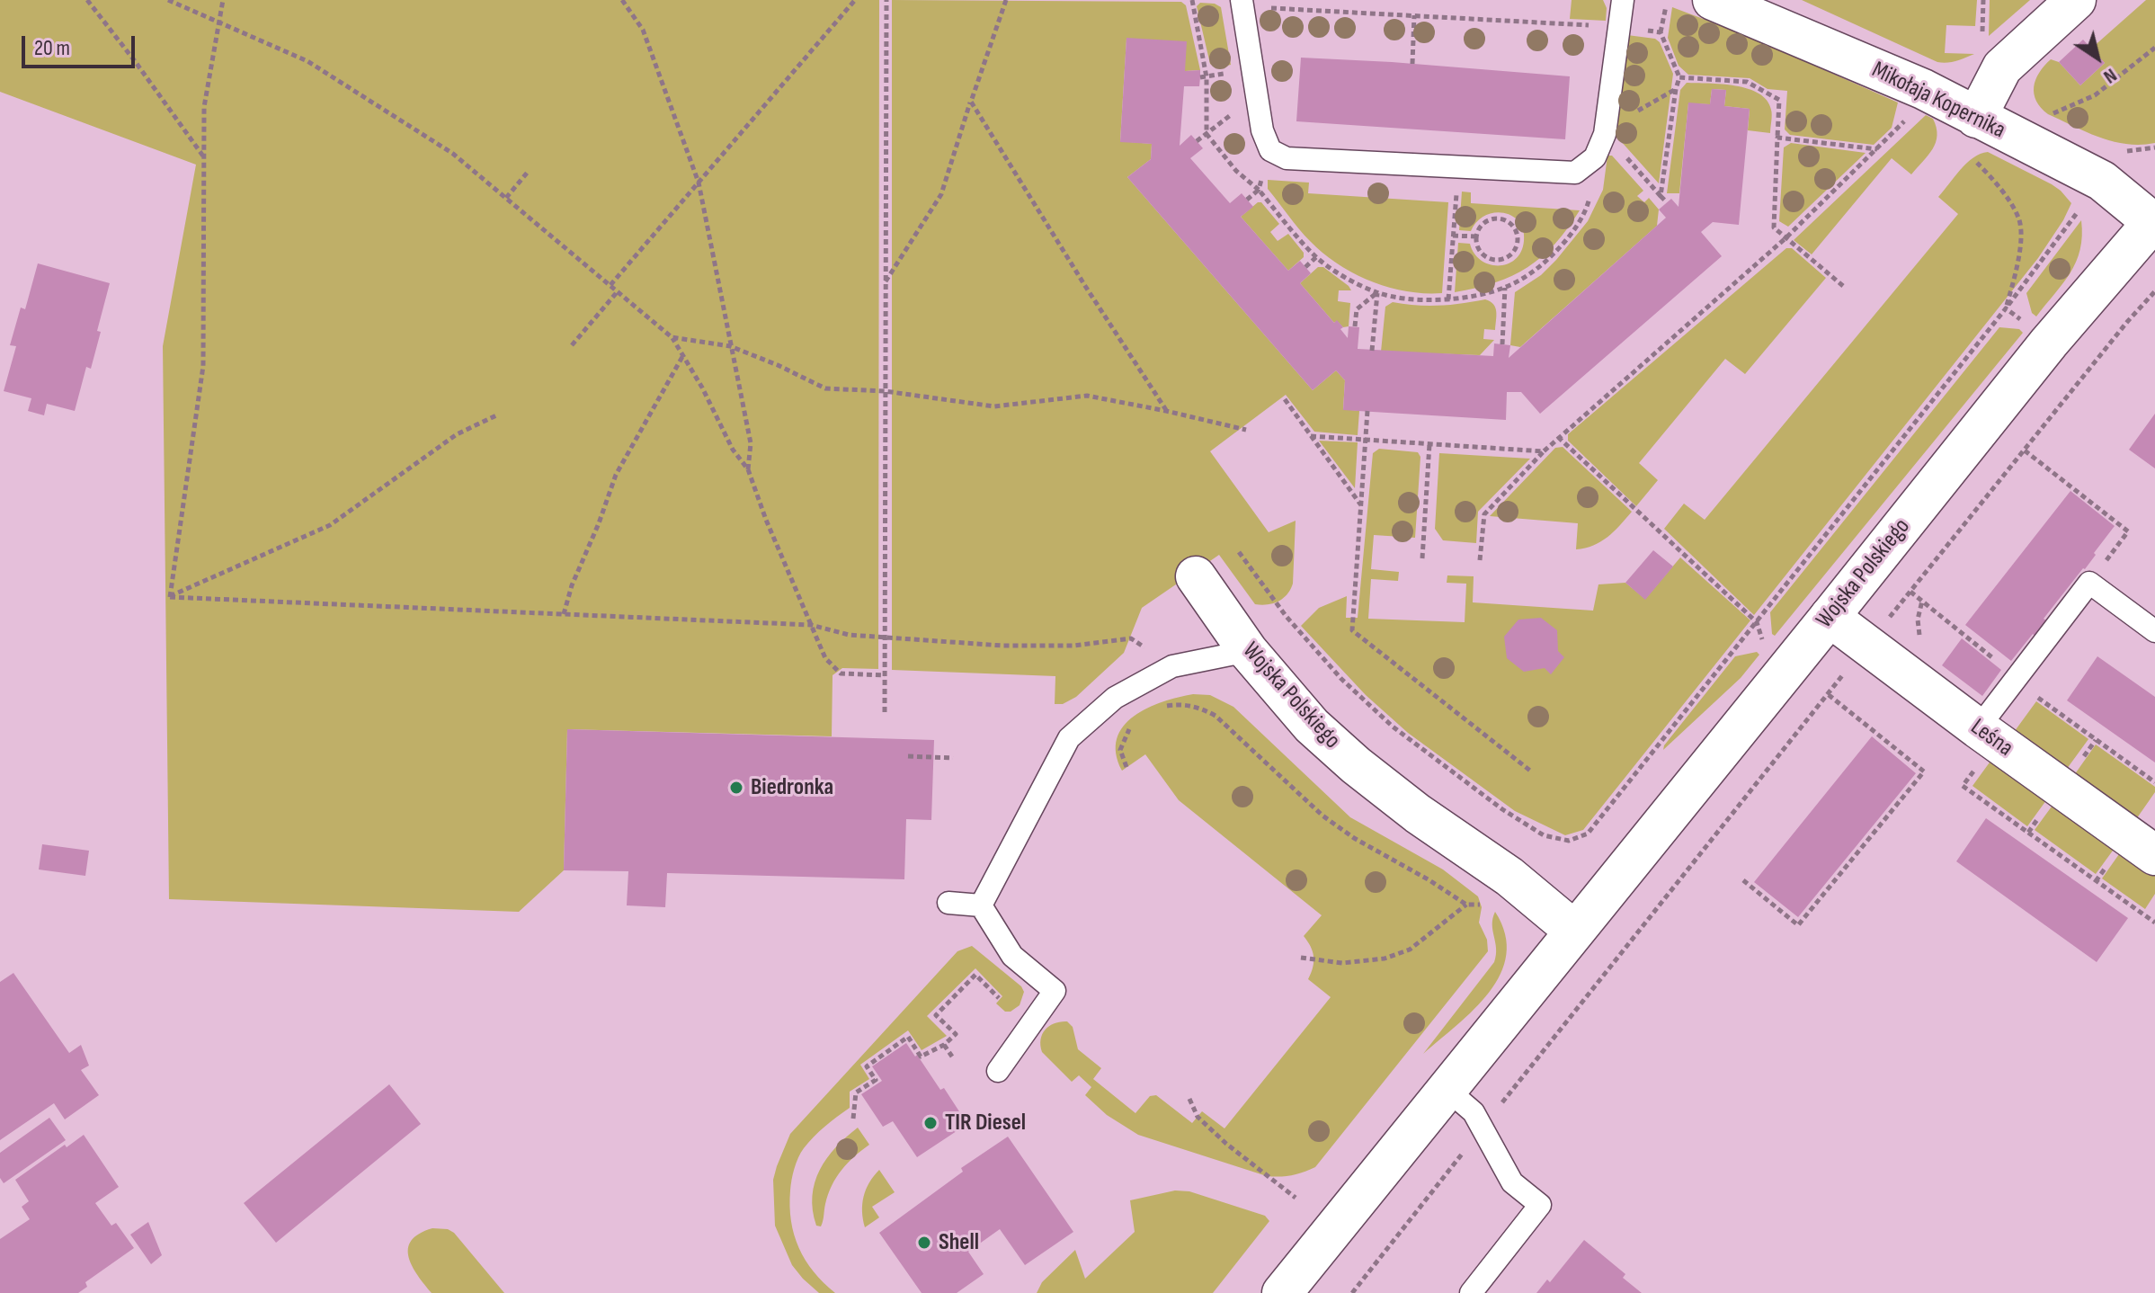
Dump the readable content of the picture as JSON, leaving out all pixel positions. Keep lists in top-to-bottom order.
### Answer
{
  "streets": {
    "street": ["Mikołaja Kopernika", "Wojska Polskiego", "Leśna"]
  },
  "crossings": [
    ["Mikołaja Kopernika", "Wojska Polskiego"],
    ["Wojska Polskiego", "Leśna"]
  ],
  "places": ["Biedronka", "TIR Diesel", "Shell"],
  "scale_bar": "20 m",
  "north": "bottom right"
}
